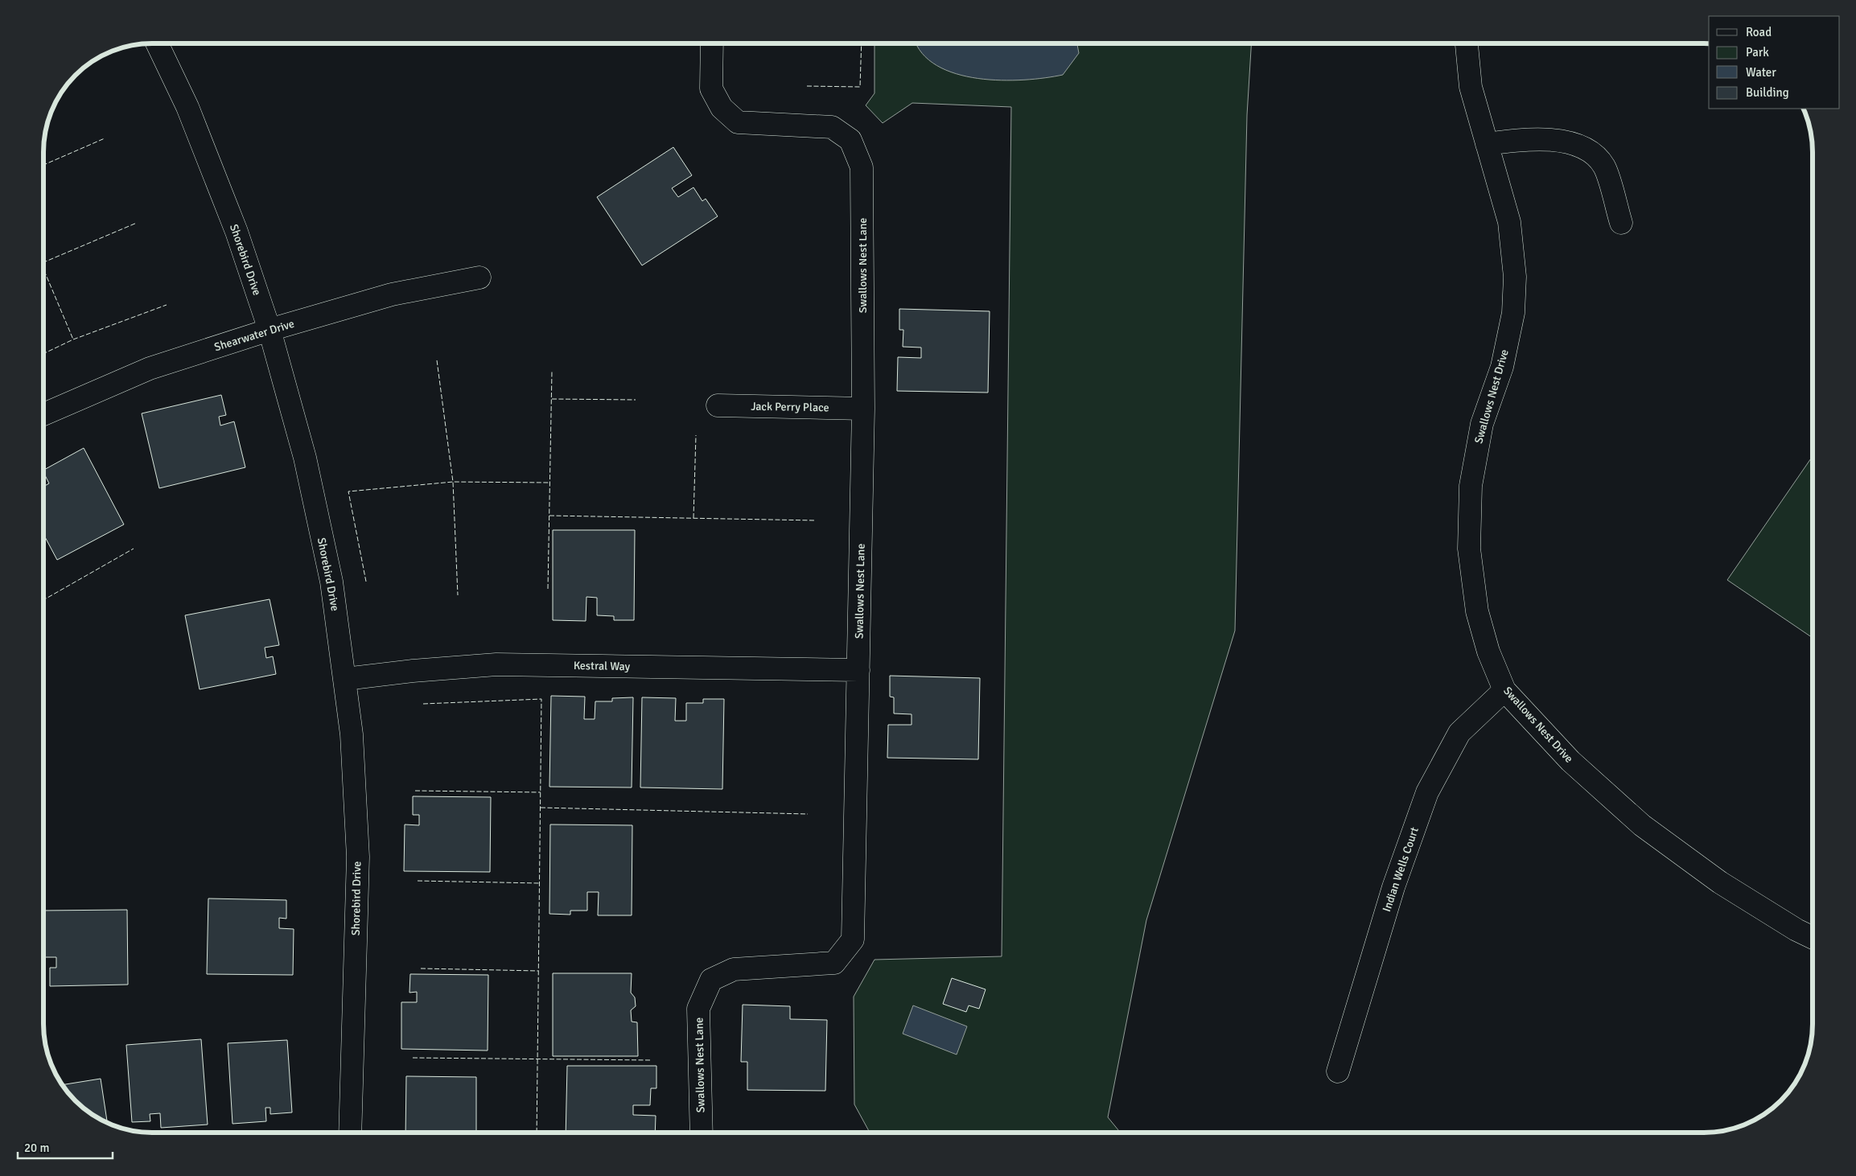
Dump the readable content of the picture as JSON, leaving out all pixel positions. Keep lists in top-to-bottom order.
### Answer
{
  "streets": {
    "street": [
      "Shorebird Drive",
      "Swallows Nest Lane",
      "Shearwater Drive",
      "Swallows Nest Drive",
      "Jack Perry Place",
      "Kestral Way",
      "Indian Wells Court"
    ]
  },
  "crossings": [
    ["Shorebird Drive", "Shearwater Drive"],
    ["Shorebird Drive", "Kestral Way"],
    ["Swallows Nest Lane", "Jack Perry Place"],
    ["Swallows Nest Lane", "Kestral Way"],
    ["Swallows Nest Drive", "Indian Wells Court"]
  ],
  "legend": [
    "Road",
    "Park",
    "Water",
    "Building"
  ],
  "scale_bar": "20 m"
}
